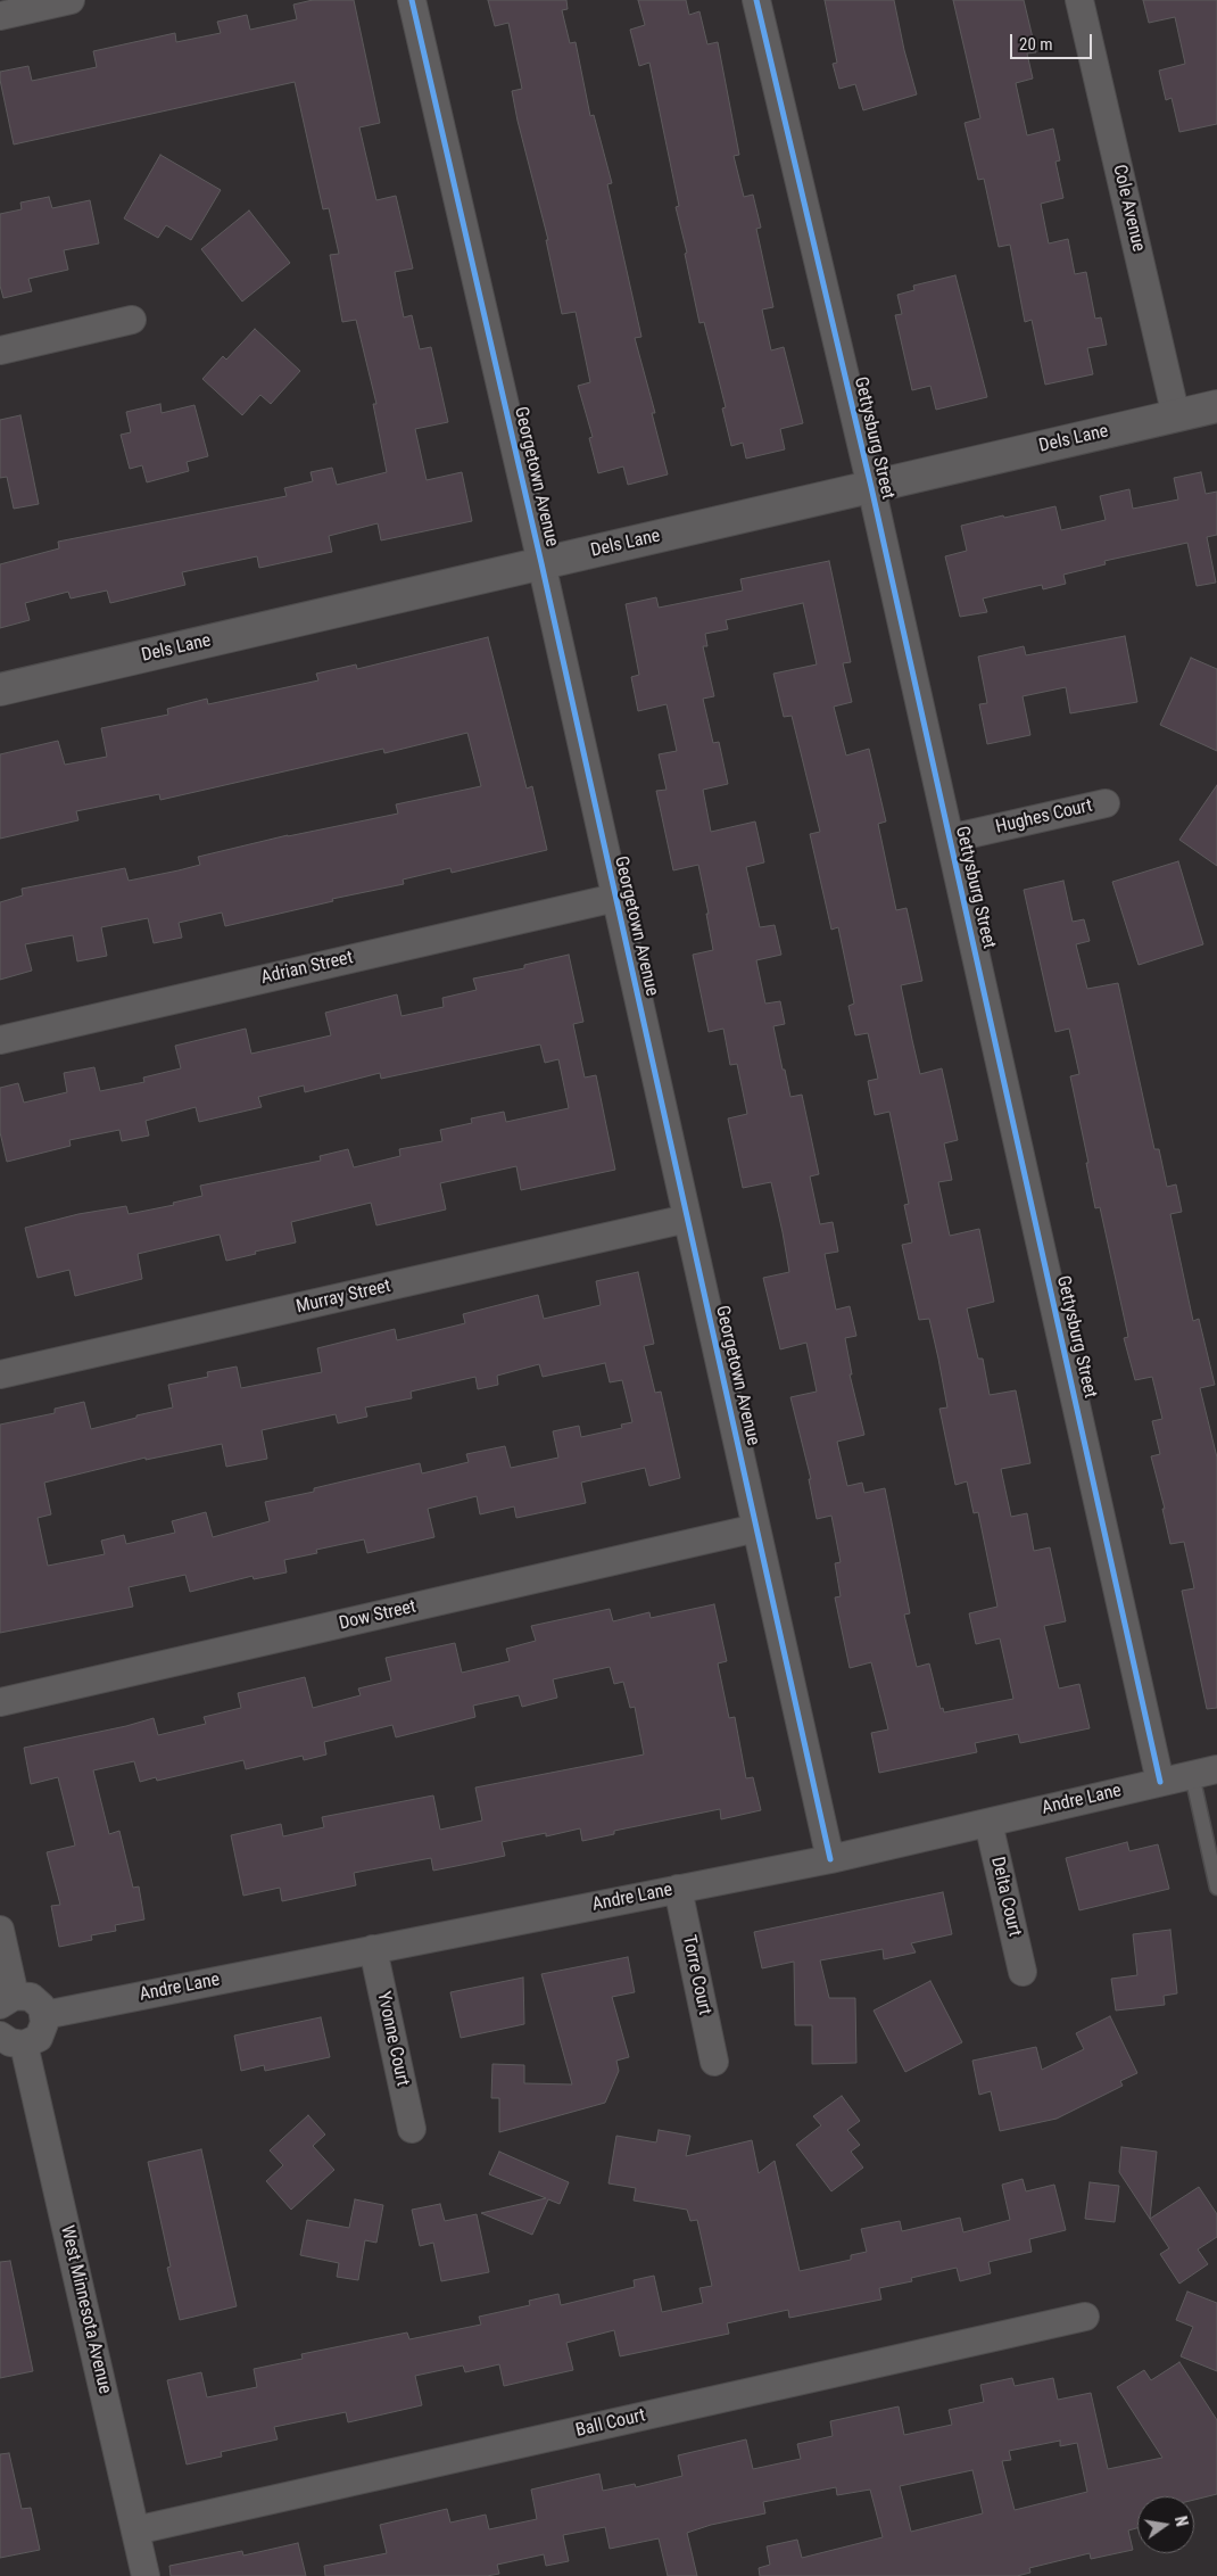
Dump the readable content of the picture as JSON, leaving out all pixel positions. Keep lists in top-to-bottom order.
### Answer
{
  "streets": {
    "street": [
      "Cole Avenue",
      "Gettysburg Street",
      "Dels Lane",
      "Georgetown Avenue",
      "Hughes Court",
      "Adrian Street",
      "Murray Street",
      "Dow Street",
      "Andre Lane",
      "Delta Court",
      "Torre Court",
      "Yvonne Court",
      "West Minnesota Avenue",
      "Ball Court"
    ]
  },
  "crossings": [
    ["Cole Avenue", "Dels Lane"],
    ["Gettysburg Street", "Dels Lane"],
    ["Gettysburg Street", "Hughes Court"],
    ["Gettysburg Street", "Andre Lane"],
    ["Dels Lane", "Georgetown Avenue"],
    ["Georgetown Avenue", "Adrian Street"],
    ["Georgetown Avenue", "Murray Street"],
    ["Georgetown Avenue", "Dow Street"],
    ["Georgetown Avenue", "Andre Lane"],
    ["Andre Lane", "Delta Court"],
    ["Andre Lane", "Torre Court"],
    ["Andre Lane", "Yvonne Court"],
    ["West Minnesota Avenue", "Ball Court"]
  ],
  "scale_bar": "20 m",
  "north": "right"
}
